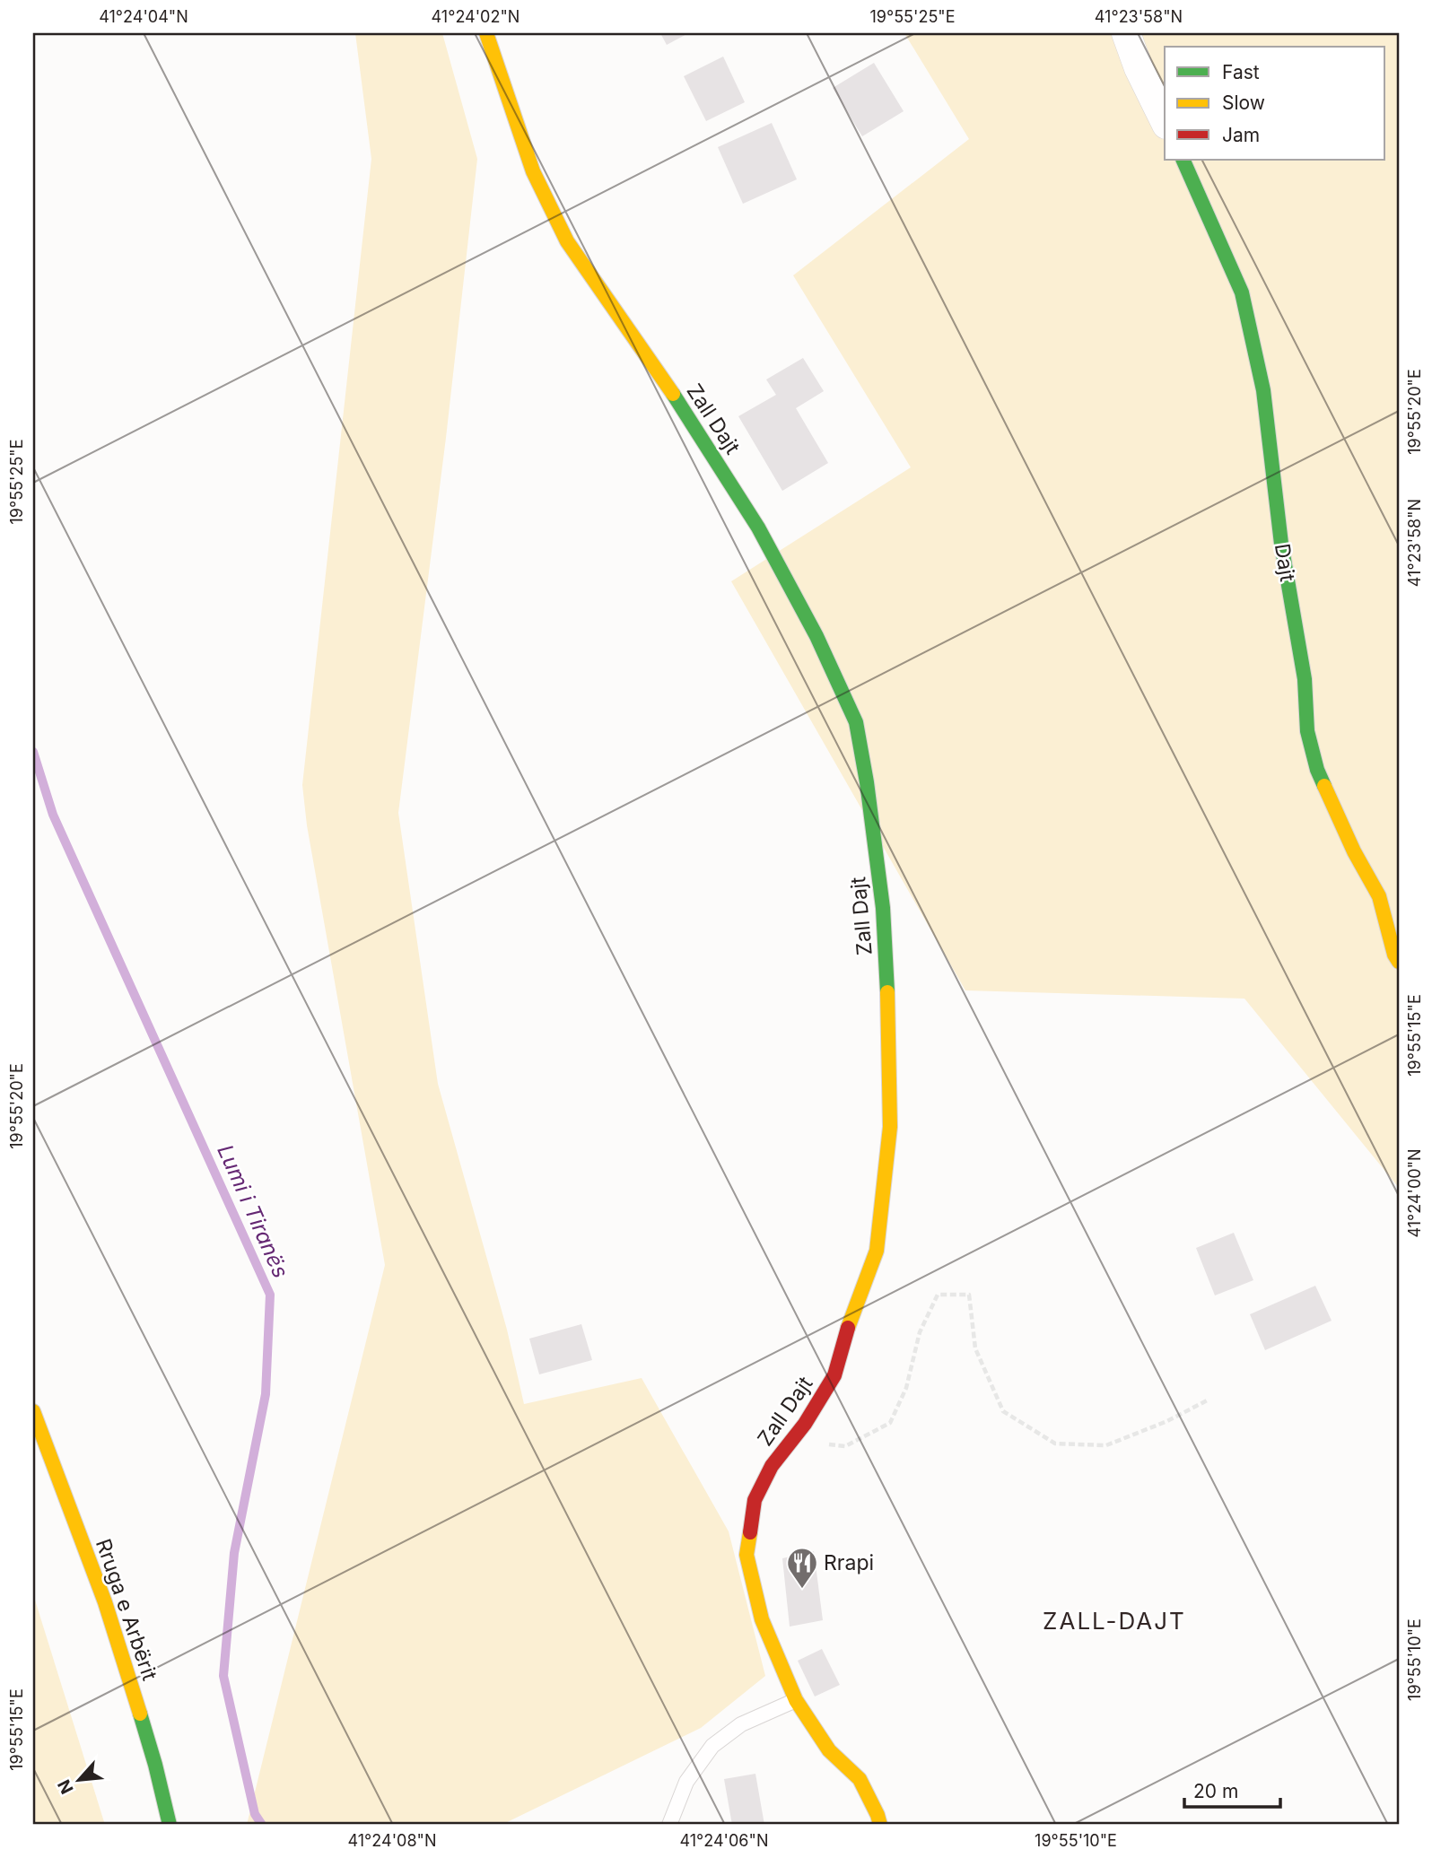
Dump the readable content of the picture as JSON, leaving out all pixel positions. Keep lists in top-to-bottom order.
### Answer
{
  "streets": {
    "street": ["Zall Dajt", "Dajt", "Rruga e Arbërit"]
  },
  "districts": ["ZALL-DAJT"],
  "water": ["Lumi i Tiranës"],
  "places": {
    "restaurant": ["Rrapi"]
  },
  "legend": ["Fast", "Slow", "Jam"],
  "scale_bar": "20 m",
  "north": "bottom left",
  "coordinates": [
    "41°24'04\"N",
    "41°24'02\"N",
    "19°55'25\"E",
    "41°23'58\"N",
    "19°55'20\"E",
    "19°55'15\"E",
    "41°24'00\"N",
    "19°55'10\"E",
    "41°24'08\"N",
    "41°24'06\"N"
  ]
}
